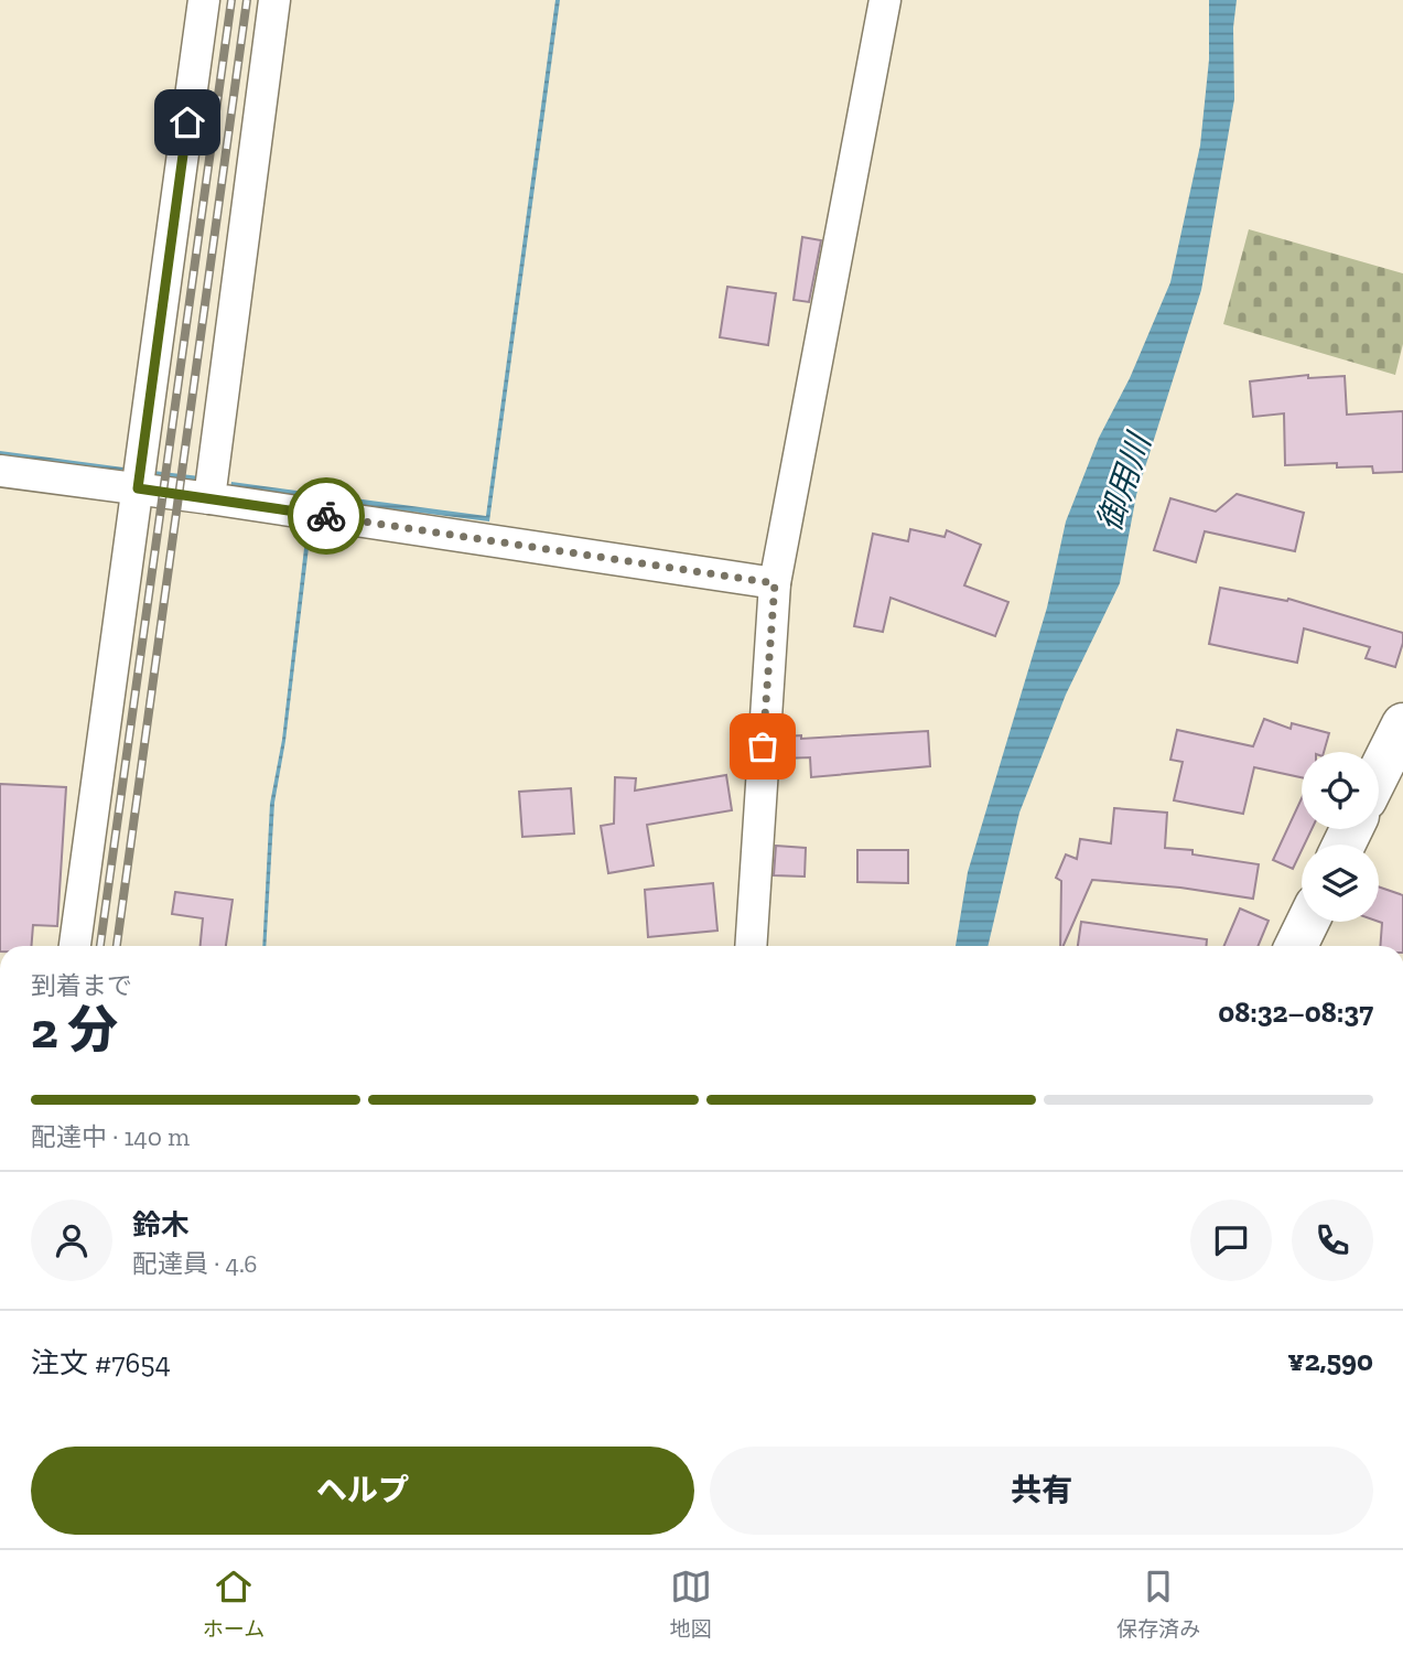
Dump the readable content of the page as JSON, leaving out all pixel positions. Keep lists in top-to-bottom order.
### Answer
{
  "water": ["御用川"],
  "page": {
    "heading": ["2 分", "到着まで", "08:32–08:37"],
    "panel": [
      "鈴木",
      "配達員 · 4.6",
      "注文 #7654",
      "¥2,590"
    ],
    "bar": "配達中 · 140 m",
    "buttons": ["ヘルプ", "共有"],
    "tabs": ["ホーム", "地図", "保存済み"]
  }
}
